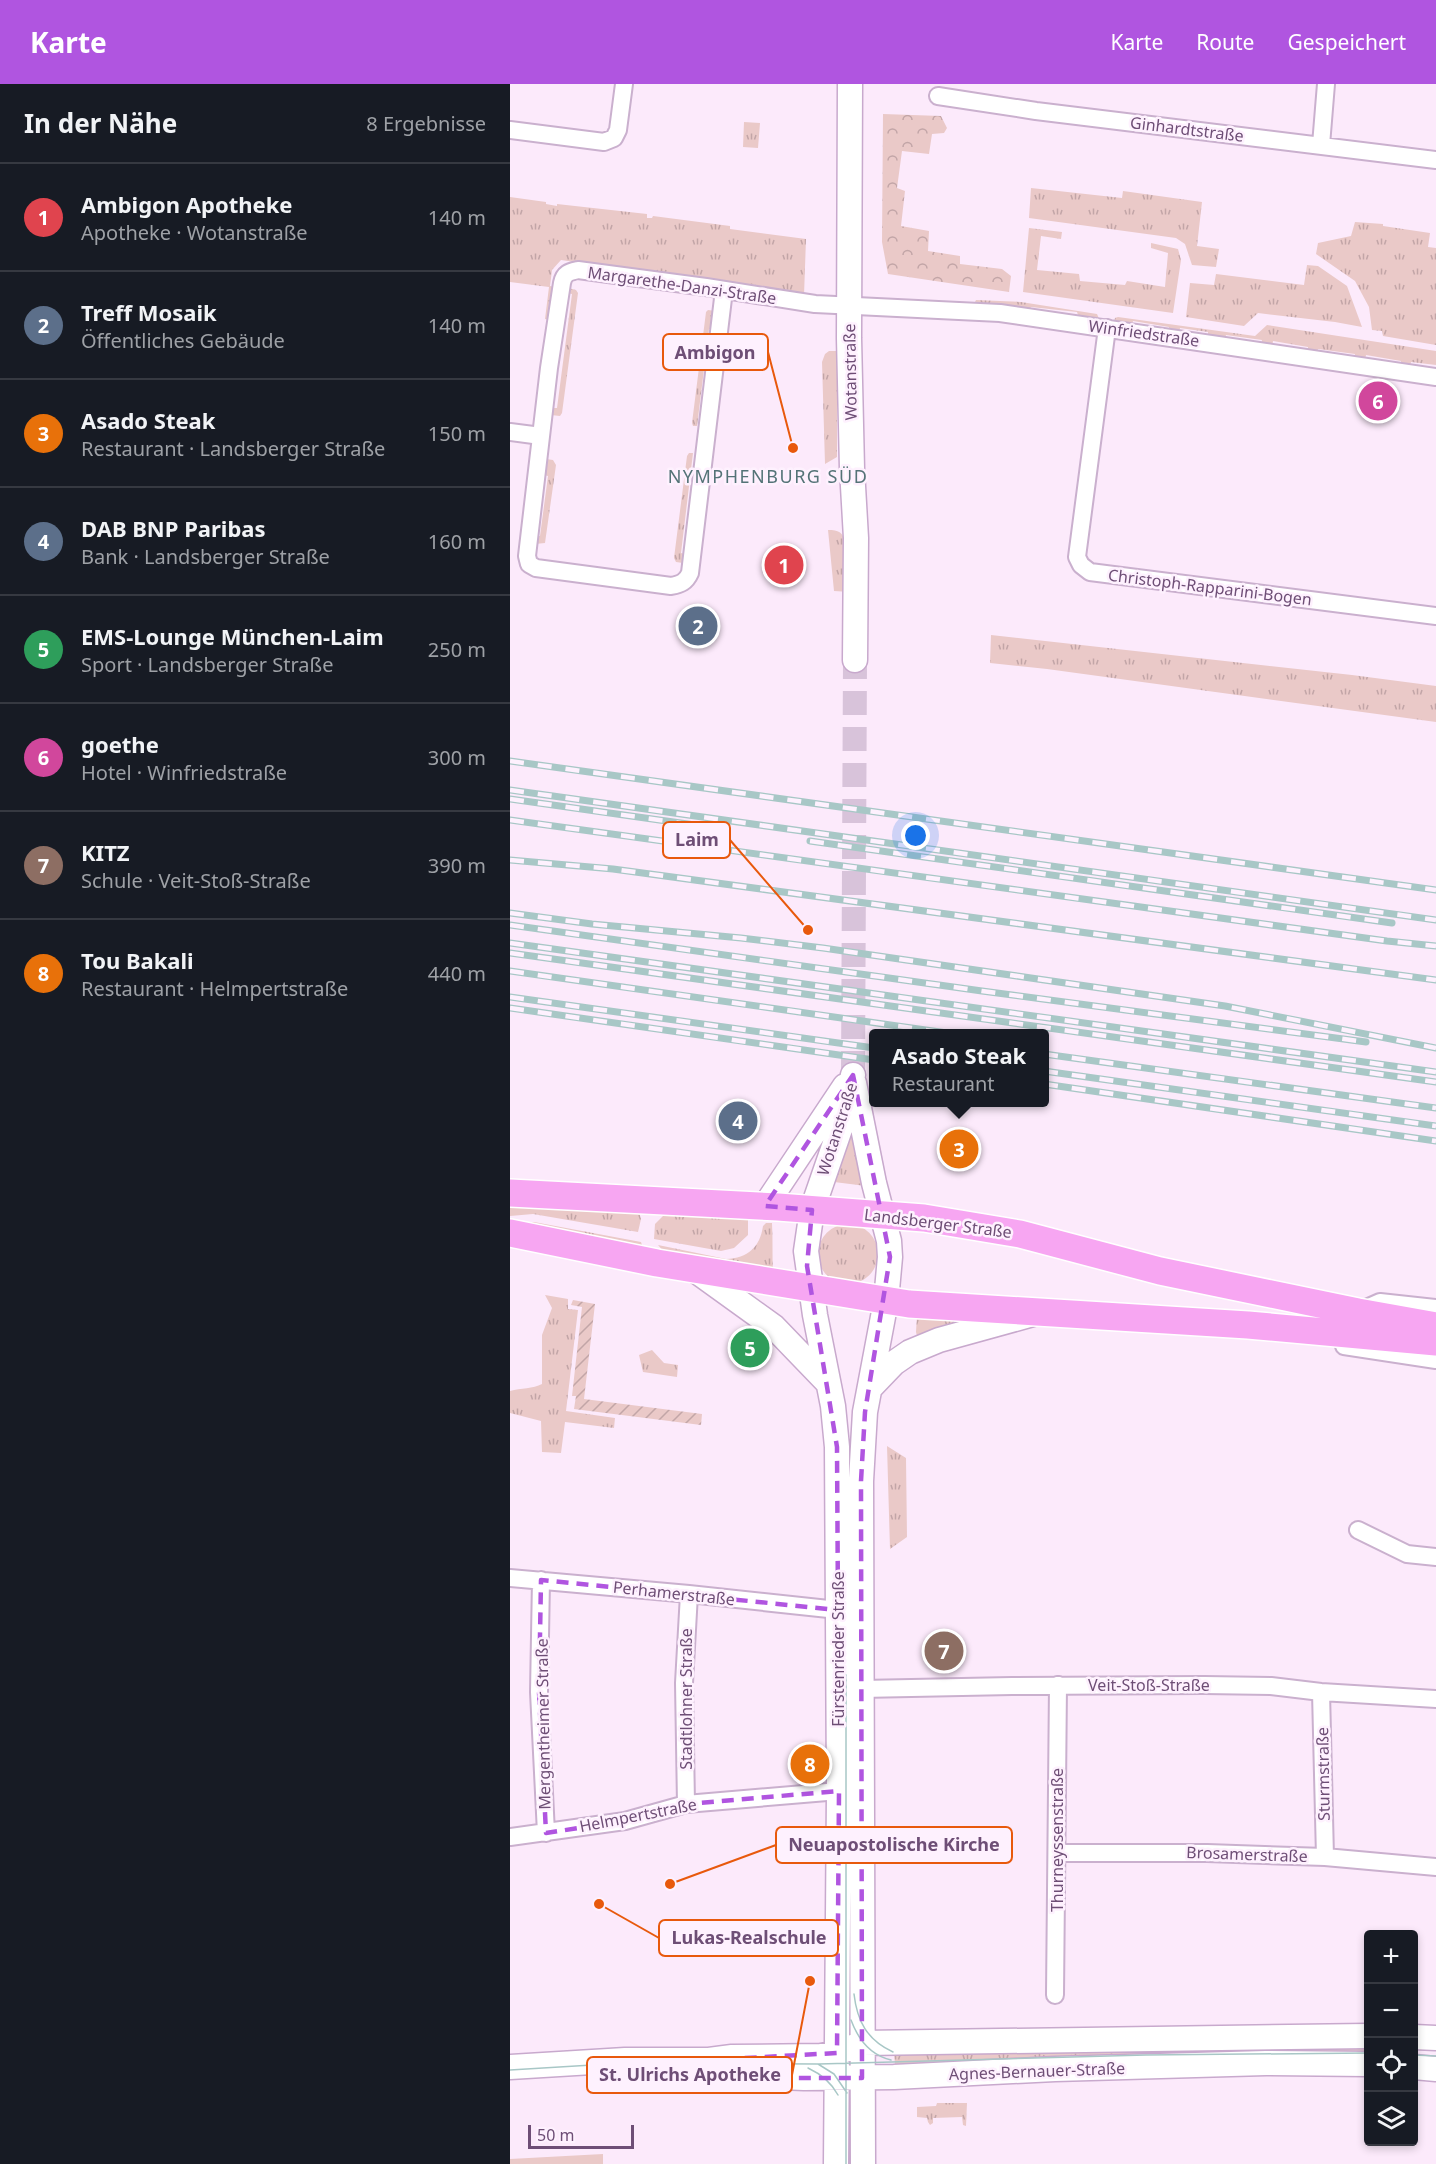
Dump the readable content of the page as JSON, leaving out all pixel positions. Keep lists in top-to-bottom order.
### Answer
{
  "streets": {
    "main road": [
      "Wotanstraße",
      "Landsberger Straße",
      "Fürstenrieder Straße",
      "Agnes-Bernauer-Straße"
    ],
    "street": [
      "Ginhardtstraße",
      "Margarethe-Danzi-Straße",
      "Winfriedstraße",
      "Christoph-Rapparini-Bogen",
      "Perhamerstraße",
      "Veit-Stoß-Straße",
      "Stadtlohner Straße",
      "Mergentheimer Straße",
      "Sturmstraße",
      "Helmpertstraße",
      "Thurneyssenstraße",
      "Brosamerstraße"
    ]
  },
  "crossings": [
    ["Margarethe-Danzi-Straße", "Winfriedstraße"],
    ["Margarethe-Danzi-Straße", "Wotanstraße"],
    ["Winfriedstraße", "Wotanstraße"],
    ["Winfriedstraße", "Christoph-Rapparini-Bogen"],
    ["Wotanstraße", "Landsberger Straße"],
    ["Wotanstraße", "Fürstenrieder Straße"],
    ["Landsberger Straße", "Fürstenrieder Straße"],
    ["Perhamerstraße", "Fürstenrieder Straße"],
    ["Perhamerstraße", "Stadtlohner Straße"],
    ["Perhamerstraße", "Mergentheimer Straße"],
    ["Fürstenrieder Straße", "Veit-Stoß-Straße"],
    ["Fürstenrieder Straße", "Helmpertstraße"],
    ["Fürstenrieder Straße", "Agnes-Bernauer-Straße"],
    ["Veit-Stoß-Straße", "Sturmstraße"],
    ["Veit-Stoß-Straße", "Thurneyssenstraße"],
    ["Stadtlohner Straße", "Helmpertstraße"],
    ["Mergentheimer Straße", "Helmpertstraße"],
    ["Sturmstraße", "Brosamerstraße"],
    ["Thurneyssenstraße", "Brosamerstraße"]
  ],
  "districts": ["NYMPHENBURG SÜD"],
  "places": [
    "Ambigon",
    "Laim",
    "Neuapostolische Kirche",
    "Lukas-Realschule",
    "St. Ulrichs Apotheke"
  ],
  "scale_bar": "50 m",
  "page": {
    "header": "Karte",
    "nav": ["Karte", "Route", "Gespeichert"],
    "heading": ["In der Nähe", "8 Ergebnisse"],
    "list": [
      {
        "mark": "1",
        "name": "Ambigon Apotheke",
        "note": "Apotheke · Wotanstraße",
        "value": "140 m"
      },
      {
        "mark": "2",
        "name": "Treff Mosaik",
        "note": "Öffentliches Gebäude",
        "value": "140 m"
      },
      {
        "mark": "3",
        "name": "Asado Steak",
        "note": "Restaurant · Landsberger Straße",
        "value": "150 m"
      },
      {
        "mark": "4",
        "name": "DAB BNP Paribas",
        "note": "Bank · Landsberger Straße",
        "value": "160 m"
      },
      {
        "mark": "5",
        "name": "EMS-Lounge München-Laim",
        "note": "Sport · Landsberger Straße",
        "value": "250 m"
      },
      {
        "mark": "6",
        "name": "goethe",
        "note": "Hotel · Winfriedstraße",
        "value": "300 m"
      },
      {
        "mark": "7",
        "name": "KITZ",
        "note": "Schule · Veit-Stoß-Straße",
        "value": "390 m"
      },
      {
        "mark": "8",
        "name": "Tou Bakali",
        "note": "Restaurant · Helmpertstraße",
        "value": "440 m"
      }
    ],
    "pins": [
      "6",
      "1",
      "2",
      "4",
      "3",
      "5",
      "7",
      "8"
    ],
    "popup": ["Asado Steak", "Restaurant"],
    "map_buttons": ["+", "−"],
    "scale": "50 m"
  }
}
